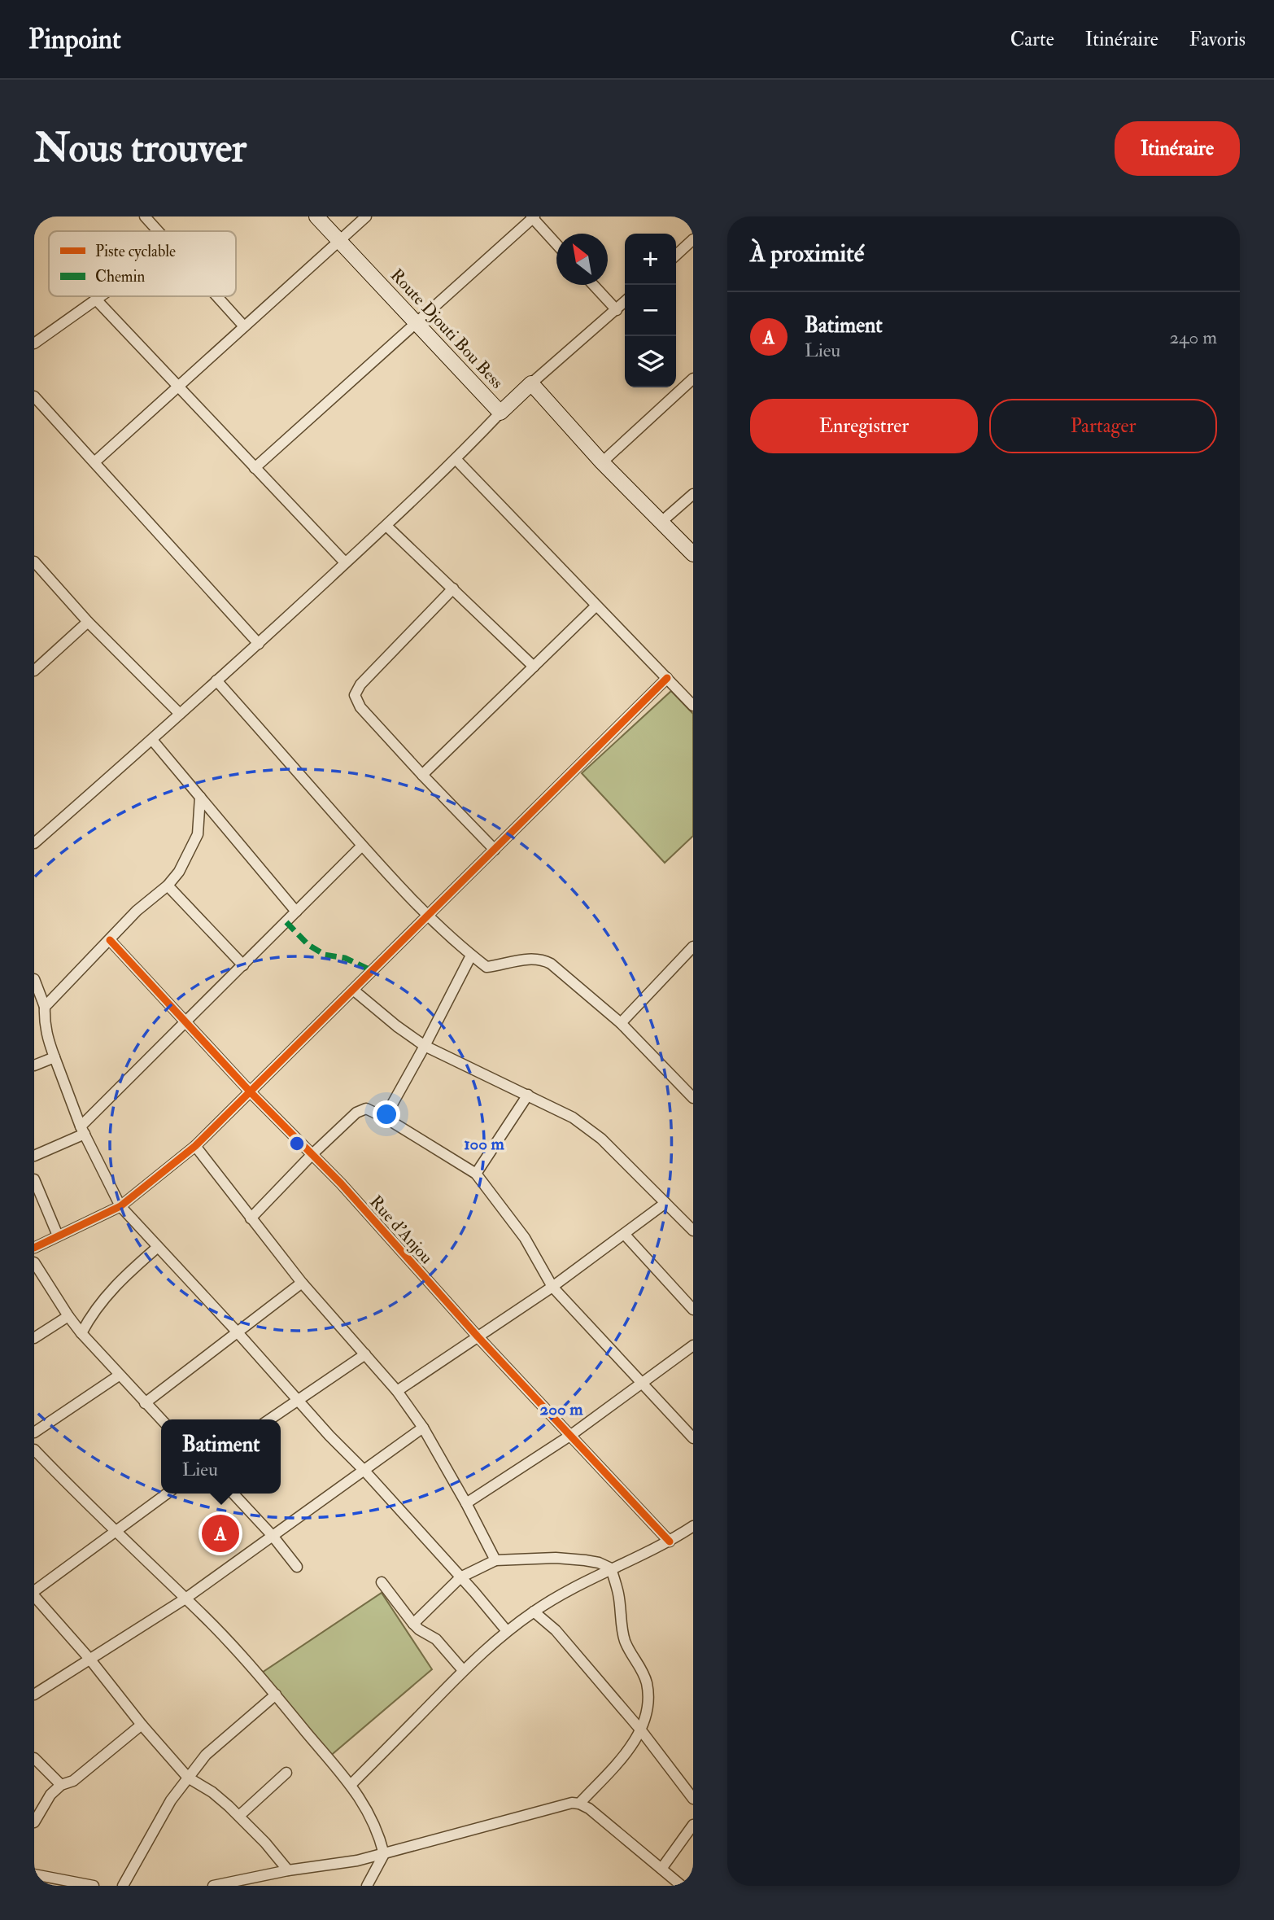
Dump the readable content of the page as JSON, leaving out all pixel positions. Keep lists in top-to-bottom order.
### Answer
{
  "streets": {
    "main road": ["Route Djouti Bou Bess"],
    "street": ["Rue d’Anjou"]
  },
  "legend": ["Piste cyclable", "Chemin"],
  "north": "top left",
  "page": {
    "header": "Pinpoint",
    "nav": ["Carte", "Itinéraire", "Favoris"],
    "buttons": [
      "Itinéraire",
      ["Enregistrer", "Partager"]
    ],
    "title": "Nous trouver",
    "heading": "À proximité",
    "map_buttons": ["+", "−"],
    "list": [
      {
        "mark": "A",
        "name": "Batiment",
        "note": "Lieu",
        "value": "240 m"
      }
    ],
    "popup": ["Batiment", "Lieu"],
    "pins": "A"
  },
  "rings": ["100 m", "200 m"]
}
